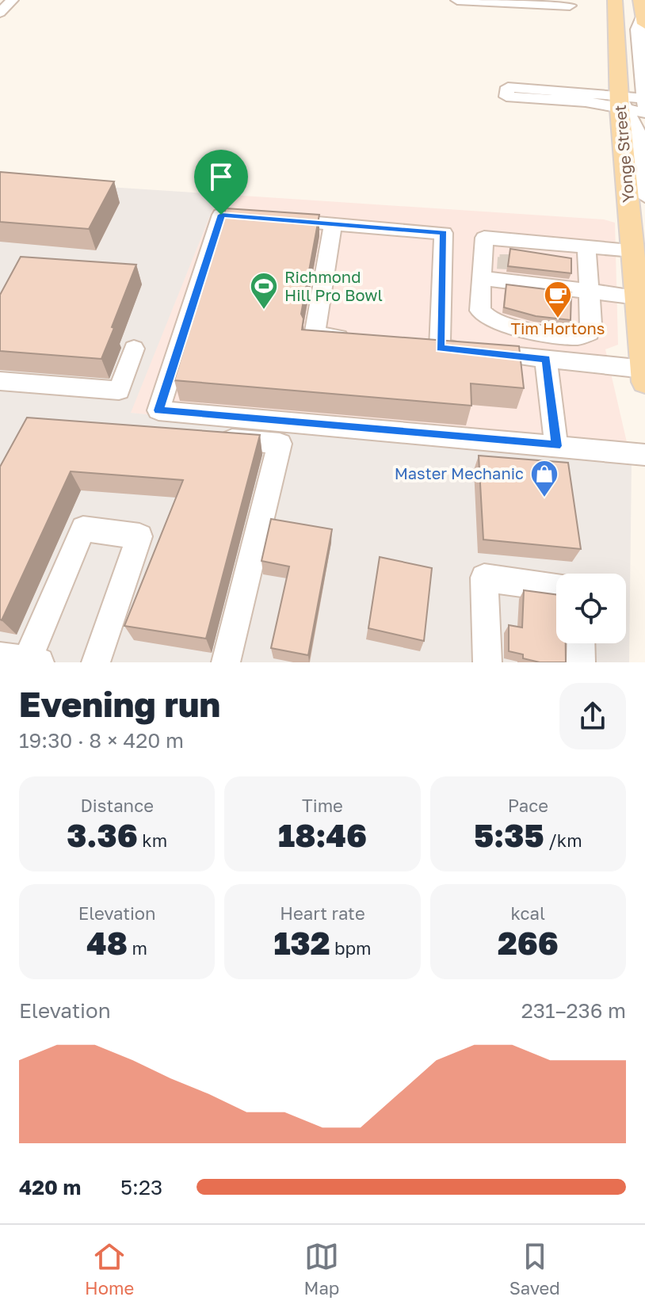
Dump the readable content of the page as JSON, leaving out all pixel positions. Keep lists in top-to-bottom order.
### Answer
{
  "streets": {
    "main road": ["Yonge Street"]
  },
  "places": {
    "sports": ["Richmond Hill Pro Bowl"],
    "cafe": ["Tim Hortons"],
    "shop": ["Master Mechanic"]
  },
  "page": {
    "heading": ["Evening run", "19:30 · 8 × 420 m"],
    "stats": [
      ["Distance", "3.36 km"],
      ["Time", "18:46"],
      ["Pace", "5:35 /km"],
      ["Elevation", "48 m"],
      ["Heart rate", "132 bpm"],
      ["kcal", "266"]
    ],
    "chart": ["Elevation", "231–236 m"],
    "list": [
      {
        "name": "420 m",
        "note": "5:23"
      }
    ],
    "tabs": ["Home", "Map", "Saved"]
  }
}
